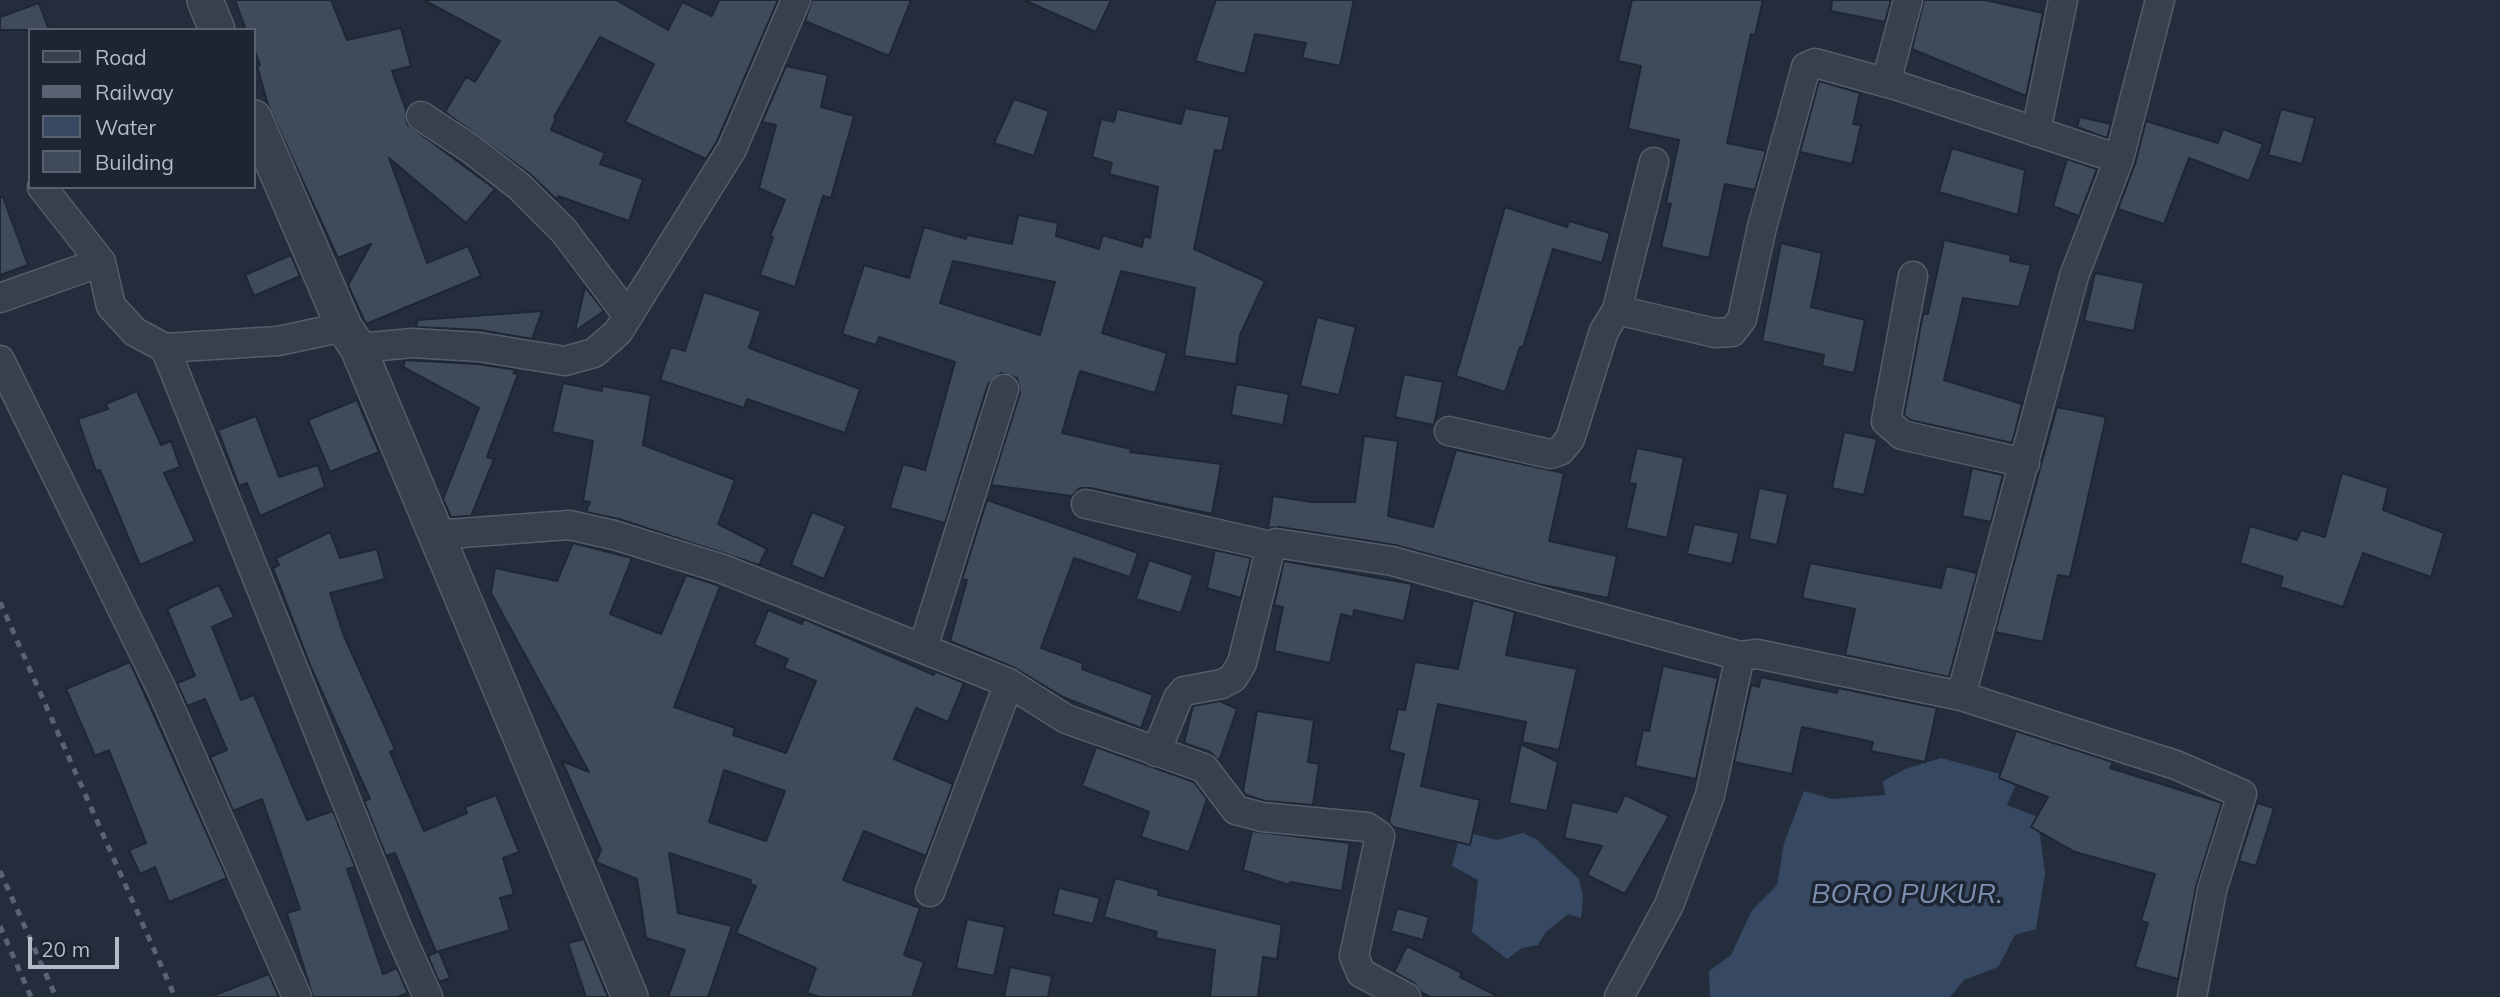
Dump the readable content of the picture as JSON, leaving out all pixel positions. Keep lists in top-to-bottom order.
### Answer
{
  "water": ["BORO PUKUR."],
  "legend": [
    "Road",
    "Railway",
    "Water",
    "Building"
  ],
  "scale_bar": "20 m"
}
